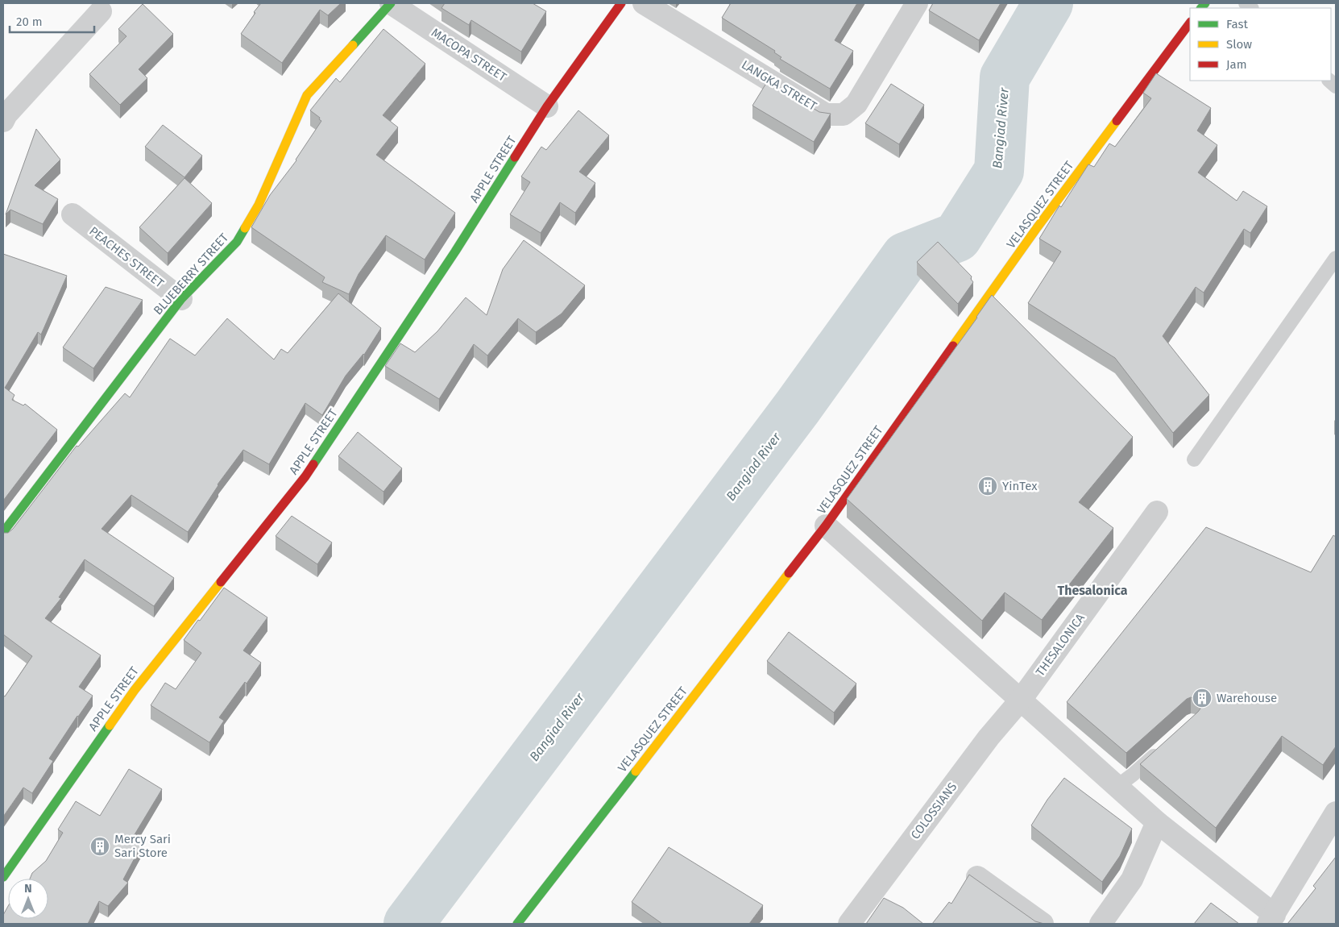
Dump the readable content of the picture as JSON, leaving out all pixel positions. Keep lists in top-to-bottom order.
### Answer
{
  "streets": {
    "street": [
      "MACOPA STREET",
      "LANGKA STREET",
      "APPLE STREET",
      "VELASQUEZ STREET",
      "PEACHES STREET",
      "BLUEBERRY STREET",
      "THESALONICA",
      "COLOSSIANS"
    ]
  },
  "crossings": [
    ["MACOPA STREET", "APPLE STREET"],
    ["MACOPA STREET", "BLUEBERRY STREET"],
    ["PEACHES STREET", "BLUEBERRY STREET"],
    ["THESALONICA", "COLOSSIANS"]
  ],
  "districts": ["Thesalonica"],
  "water": ["Bangiad River"],
  "places": {
    "building": ["YinTex", "Warehouse", "Mercy Sari Sari Store"]
  },
  "legend": ["Fast", "Slow", "Jam"],
  "scale_bar": "20 m",
  "north": "top"
}
